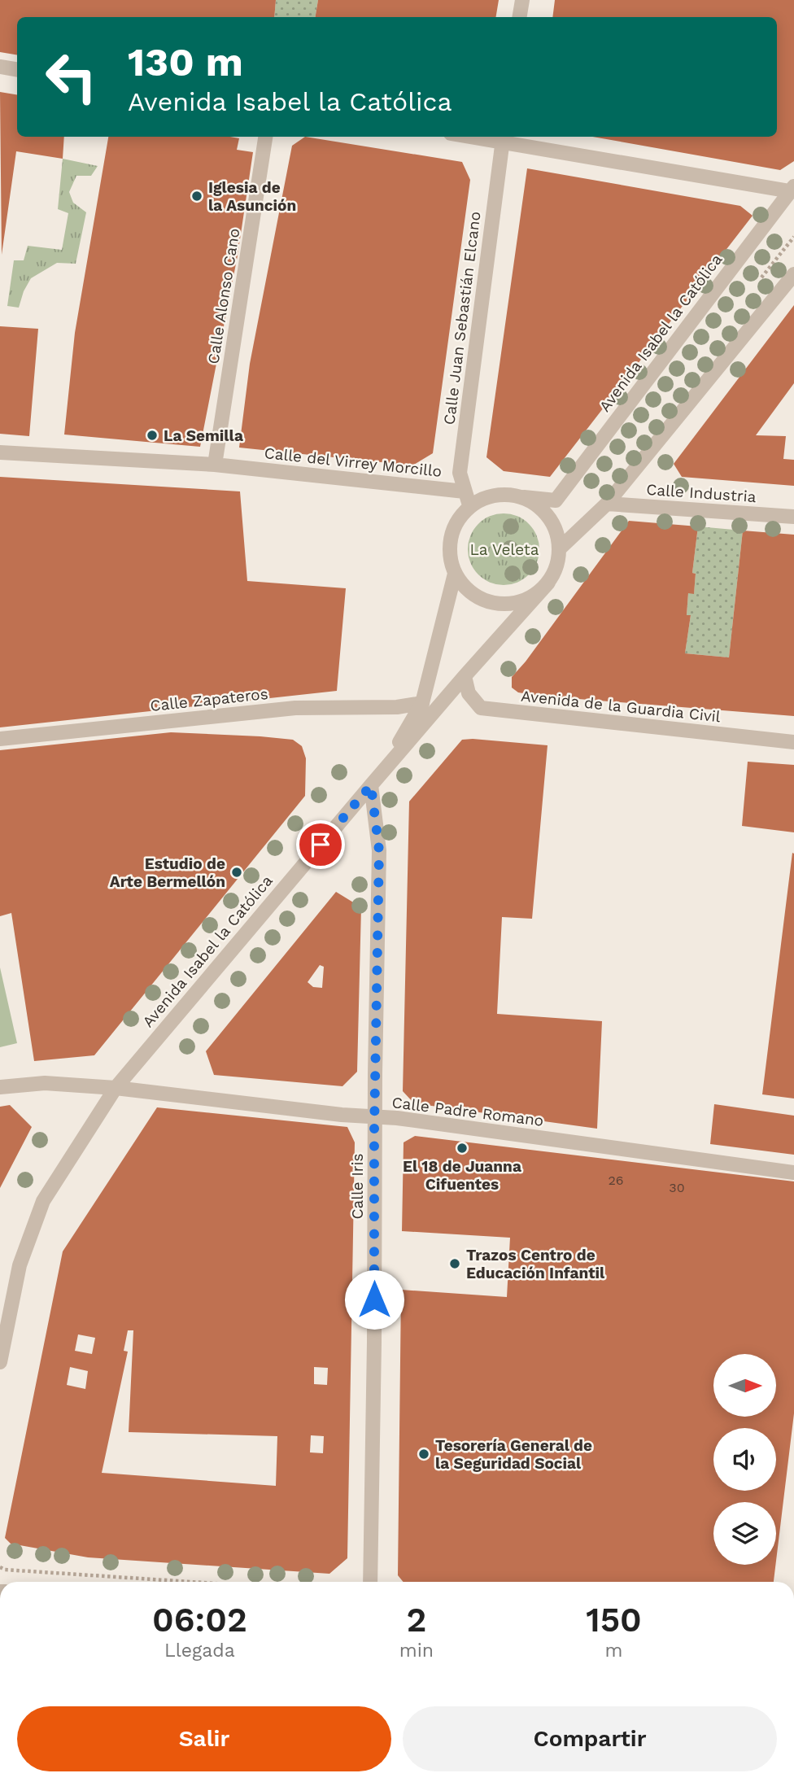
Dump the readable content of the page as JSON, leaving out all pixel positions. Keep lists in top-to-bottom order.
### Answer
{
  "streets": {
    "street": [
      "Calle Alonso Cano",
      "Calle Juan Sebastián Elcano",
      "Avenida Isabel la Católica",
      "Calle del Virrey Morcillo",
      "Calle Industria",
      "Calle Zapateros",
      "Avenida de la Guardia Civil",
      "Calle Padre Romano",
      "Calle Iris"
    ]
  },
  "crossings": [
    ["Calle Alonso Cano", "Calle del Virrey Morcillo"],
    ["Calle Juan Sebastián Elcano", "Avenida Isabel la Católica"],
    ["Calle Juan Sebastián Elcano", "Calle del Virrey Morcillo"],
    ["Avenida Isabel la Católica", "Calle del Virrey Morcillo"],
    ["Avenida Isabel la Católica", "Calle Zapateros"],
    ["Avenida Isabel la Católica", "Avenida de la Guardia Civil"],
    ["Avenida Isabel la Católica", "Calle Padre Romano"],
    ["Avenida Isabel la Católica", "Calle Iris"],
    ["Calle Padre Romano", "Calle Iris"]
  ],
  "parks": ["La Veleta"],
  "places": [
    "Iglesia de la Asunción",
    "La Semilla",
    "Estudio de Arte Bermellón",
    "El 18 de Juanna Cifuentes",
    "Trazos Centro de Educación Infantil",
    "Tesorería General de la Seguridad Social"
  ],
  "house_numbers": ["26", "30"],
  "north": "right",
  "page": {
    "turn": ["130 m", "Avenida Isabel la Católica"],
    "eta": [
      "06:02",
      "Llegada",
      "2",
      "min",
      "150",
      "m"
    ],
    "buttons": ["Salir", "Compartir"]
  }
}
